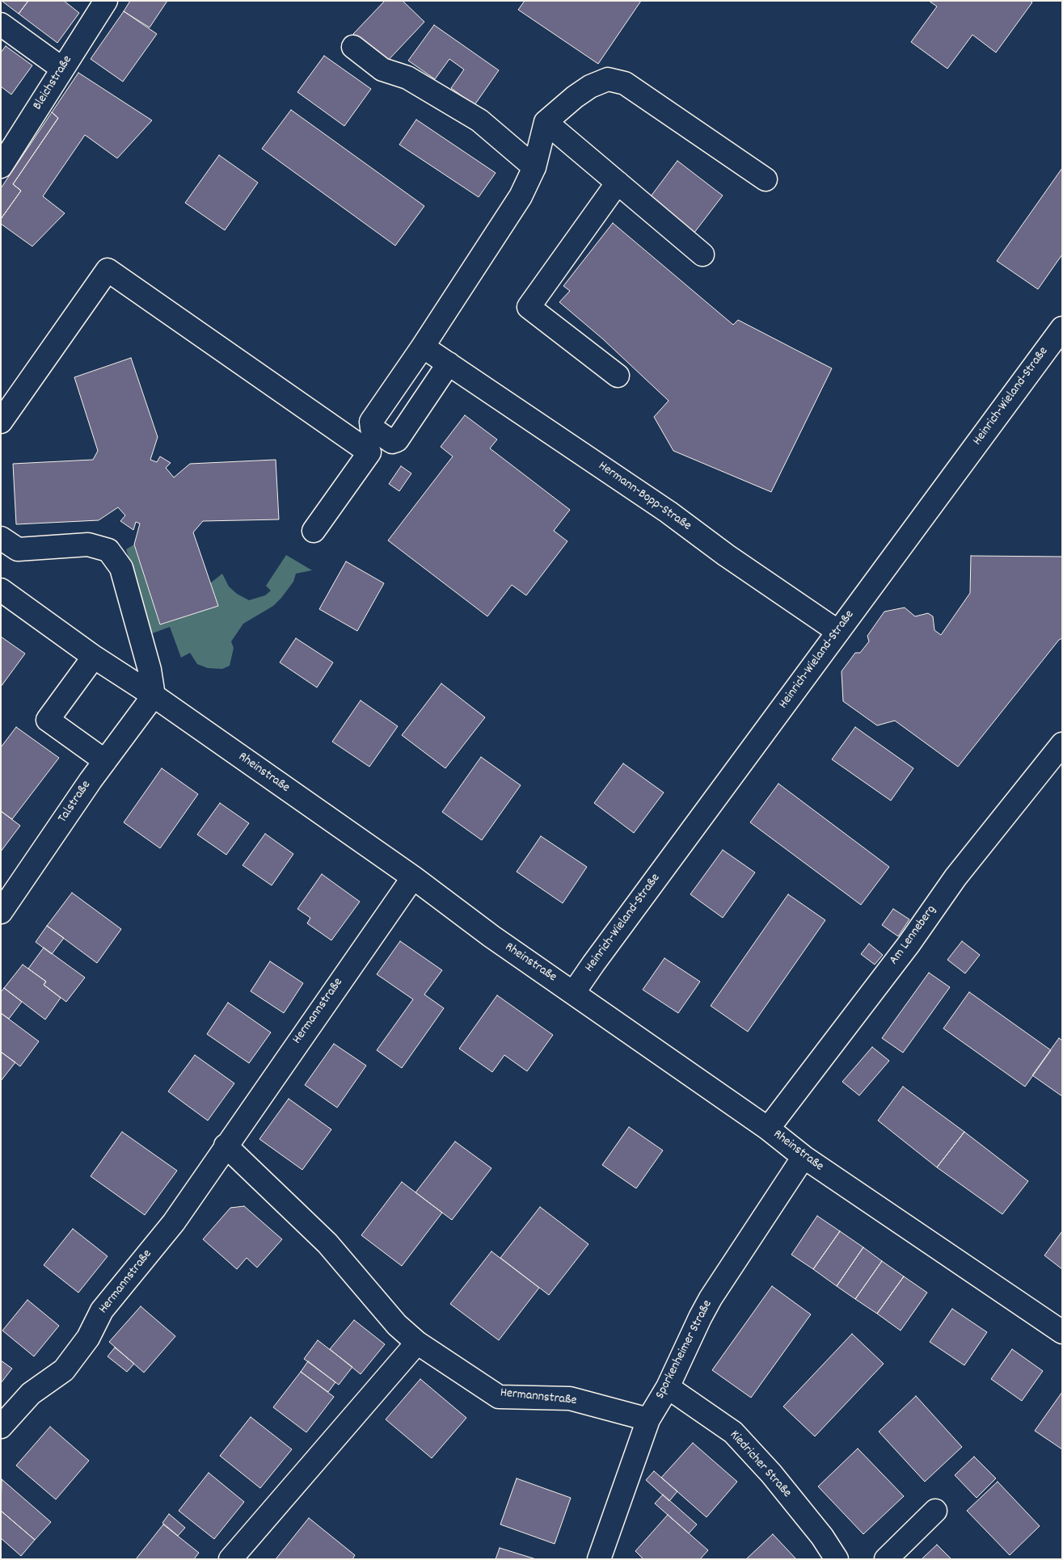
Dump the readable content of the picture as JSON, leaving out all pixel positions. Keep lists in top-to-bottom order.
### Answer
{
  "streets": {
    "street": [
      "Bleichstraße",
      "Heinrich-Wieland-Straße",
      "Hermann-Bopp-Straße",
      "Rheinstraße",
      "Talstraße",
      "Am Lenneberg",
      "Hermannstraße",
      "Sporkenheimer Straße",
      "Kiedricher Straße"
    ]
  },
  "crossings": [
    ["Heinrich-Wieland-Straße", "Hermann-Bopp-Straße"],
    ["Heinrich-Wieland-Straße", "Rheinstraße"],
    ["Rheinstraße", "Talstraße"],
    ["Rheinstraße", "Am Lenneberg"],
    ["Rheinstraße", "Hermannstraße"],
    ["Rheinstraße", "Sporkenheimer Straße"],
    ["Hermannstraße", "Sporkenheimer Straße"],
    ["Sporkenheimer Straße", "Kiedricher Straße"]
  ]
}
